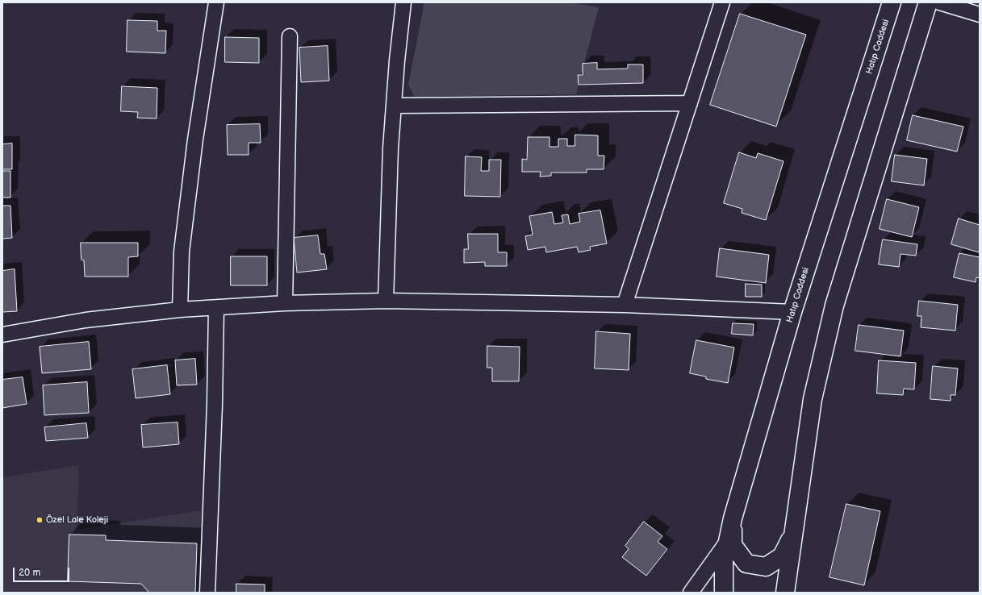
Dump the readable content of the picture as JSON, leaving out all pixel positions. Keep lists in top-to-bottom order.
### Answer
{
  "streets": {
    "main road": ["Hatıp Caddesi"]
  },
  "places": ["Özel Lale Koleji"],
  "scale_bar": "20 m"
}
